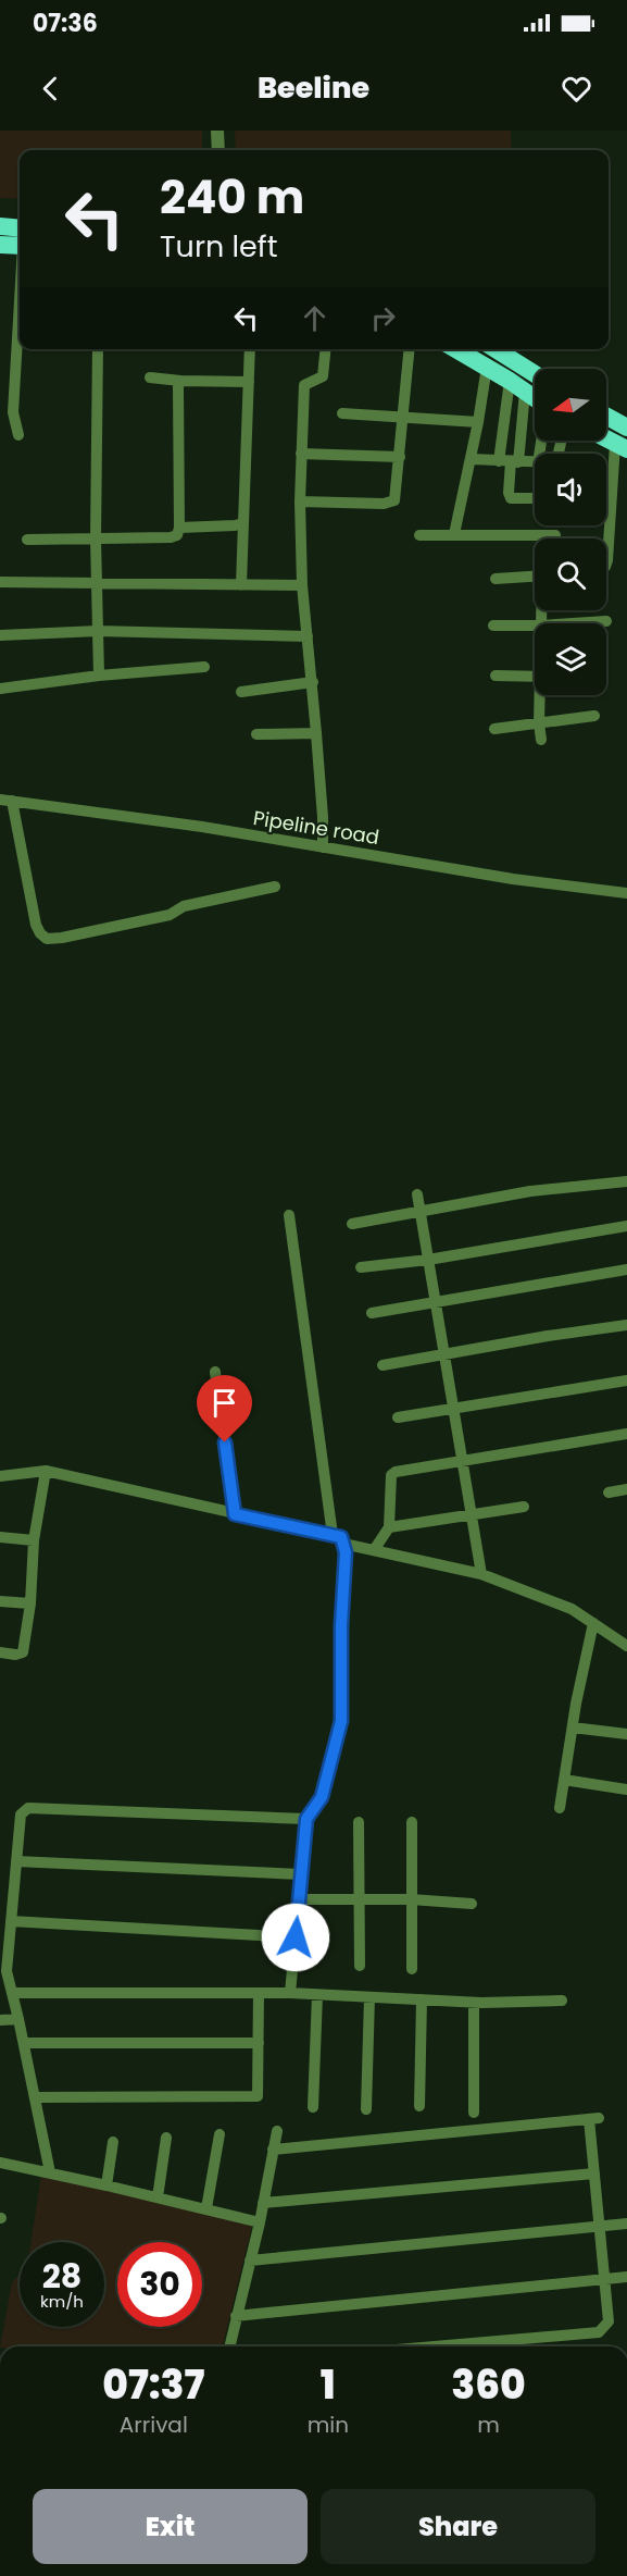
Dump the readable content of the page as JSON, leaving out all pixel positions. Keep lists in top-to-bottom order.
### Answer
{
  "streets": {
    "street": ["Pipeline road"]
  },
  "north": "left",
  "page": {
    "status": "07:36",
    "header": "Beeline",
    "turn": ["240 m", "Turn left"],
    "speed": "28 km/h",
    "limit": "30",
    "eta": [
      "07:37",
      "Arrival",
      "1",
      "min",
      "360",
      "m"
    ],
    "buttons": ["Exit", "Share"]
  }
}
